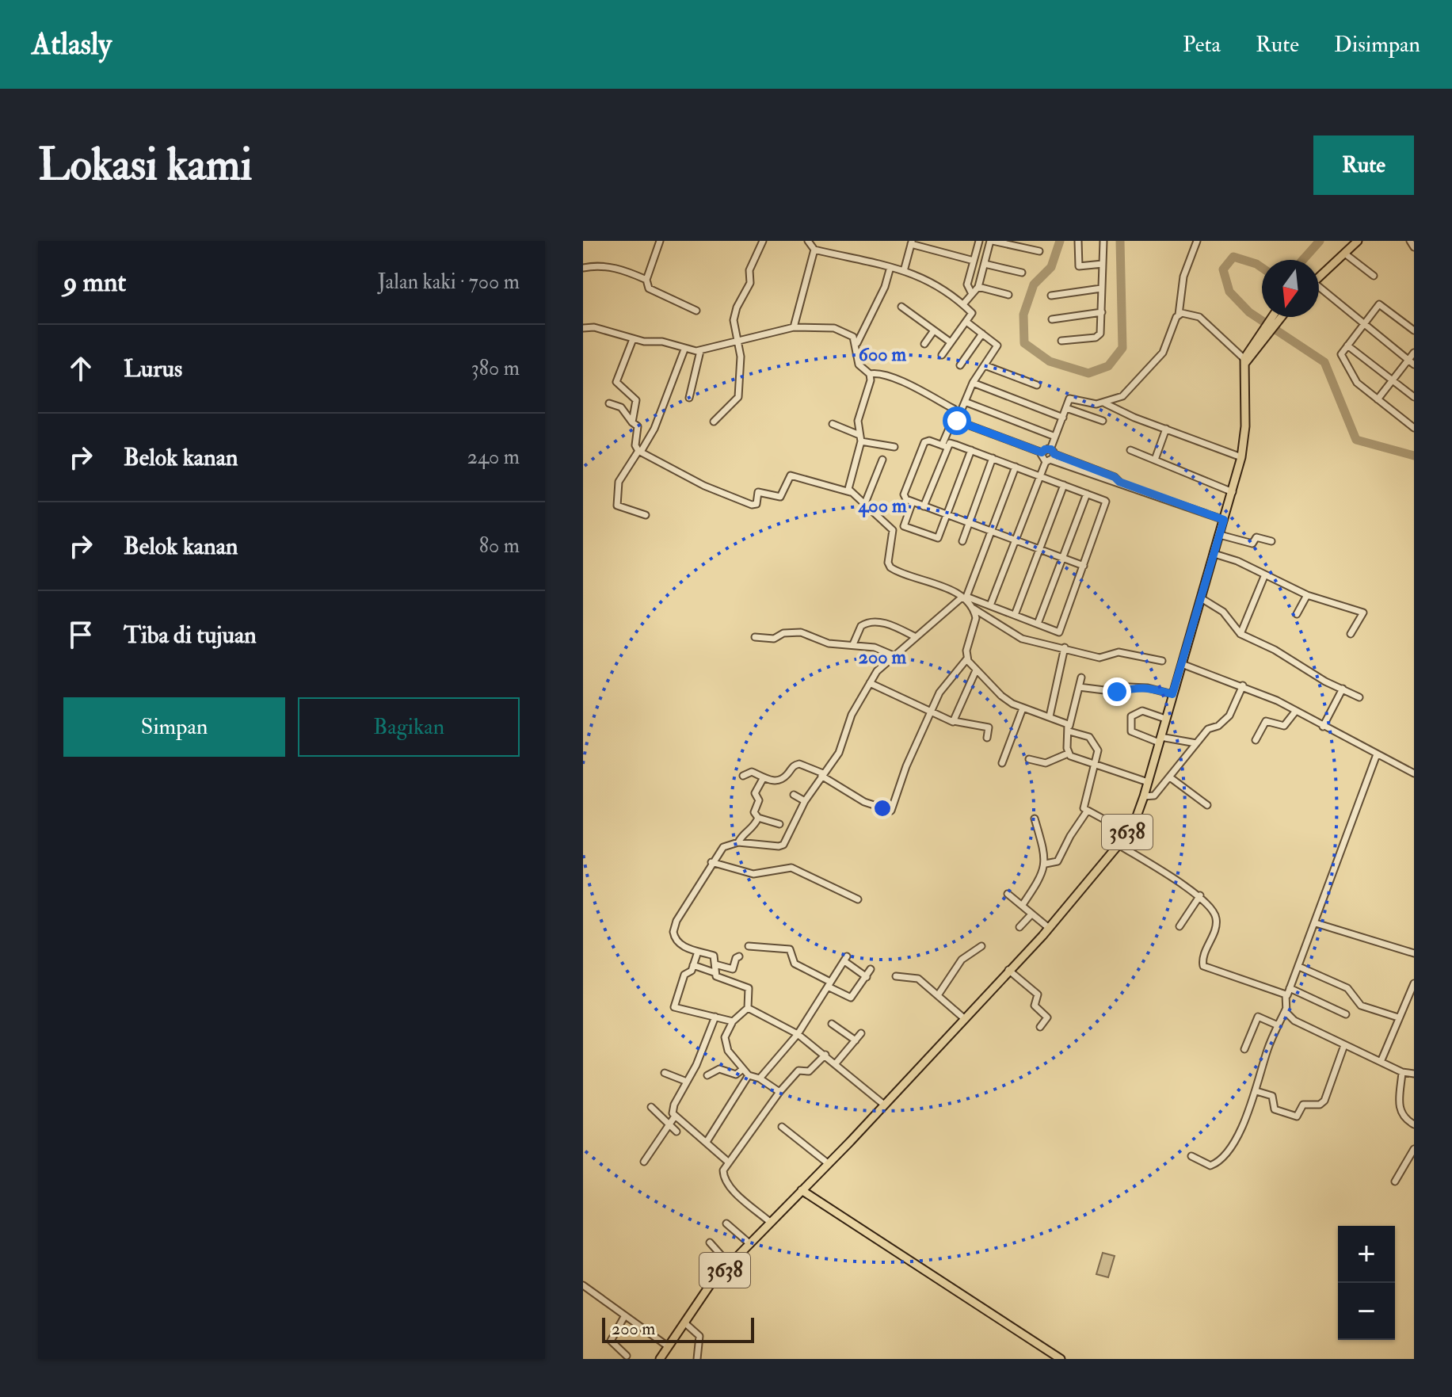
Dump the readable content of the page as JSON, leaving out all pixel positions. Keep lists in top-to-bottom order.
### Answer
{
  "streets": {
    "main road": ["3638"]
  },
  "scale_bar": "200 m",
  "north": "bottom",
  "page": {
    "header": "Atlasly",
    "nav": ["Peta", "Rute", "Disimpan"],
    "buttons": [
      "Rute",
      ["Simpan", "Bagikan"]
    ],
    "title": "Lokasi kami",
    "heading": ["9 mnt", "Jalan kaki · 700 m"],
    "list": [
      ["Lurus", "380 m"],
      ["Belok kanan", "240 m"],
      ["Belok kanan", "80 m"],
      "Tiba di tujuan"
    ],
    "map_buttons": ["+", "−"],
    "scale": "200 m"
  },
  "rings": ["600 m", "400 m", "200 m"]
}
